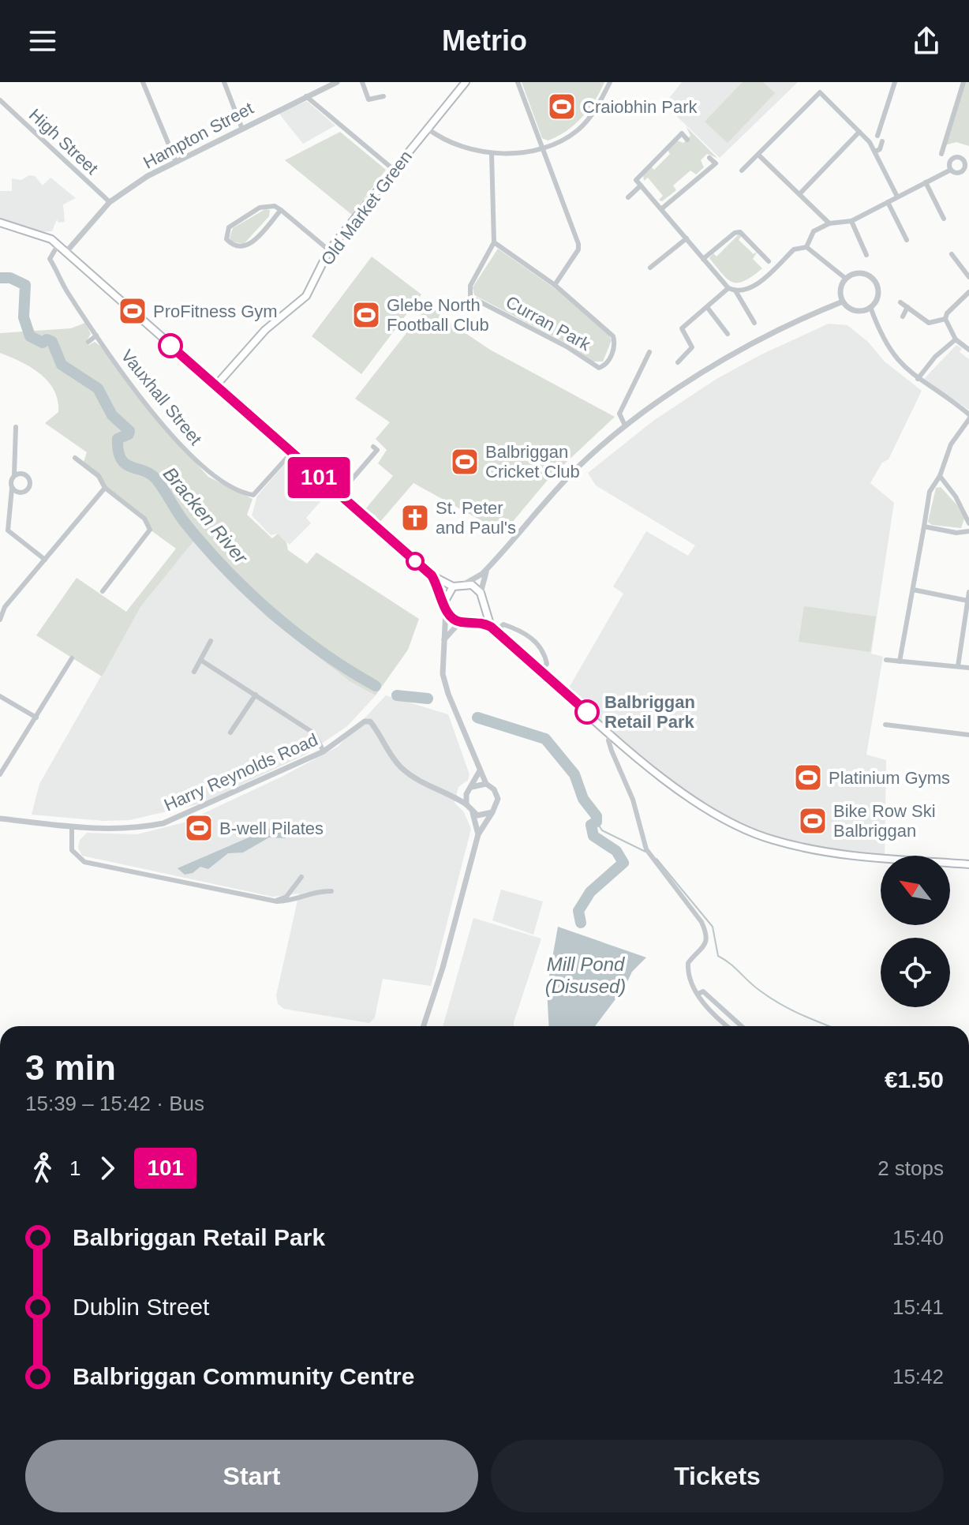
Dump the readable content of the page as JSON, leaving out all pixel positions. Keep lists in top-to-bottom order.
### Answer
{
  "streets": {
    "main road": ["Old Market Green"],
    "street": [
      "Hampton Street",
      "High Street",
      "Curran Park",
      "Vauxhall Street",
      "Harry Reynolds Road"
    ]
  },
  "crossings": [
    ["Hampton Street", "High Street"]
  ],
  "water": ["Bracken River", "Mill Pond (Disused)"],
  "places": {
    "sports": [
      "Craiobhin Park",
      "ProFitness Gym",
      "Glebe North Football Club",
      "Balbriggan Cricket Club",
      "Platinium Gyms",
      "Bike Row Ski Balbriggan",
      "B-well Pilates"
    ],
    "church": ["St. Peter and Paul's"],
    "other": ["Balbriggan Retail Park"]
  },
  "lines": ["bus line 101"],
  "north": "top left",
  "page": {
    "header": "Metrio",
    "on_map": "101",
    "heading": ["3 min", "15:39 – 15:42 · Bus", "€1.50"],
    "legs": ["1", "101", "2 stops"],
    "list": [
      {
        "name": "Balbriggan Retail Park",
        "value": "15:40"
      },
      {
        "name": "Dublin Street",
        "value": "15:41"
      },
      {
        "name": "Balbriggan Community Centre",
        "value": "15:42"
      }
    ],
    "buttons": ["Start", "Tickets"]
  }
}
